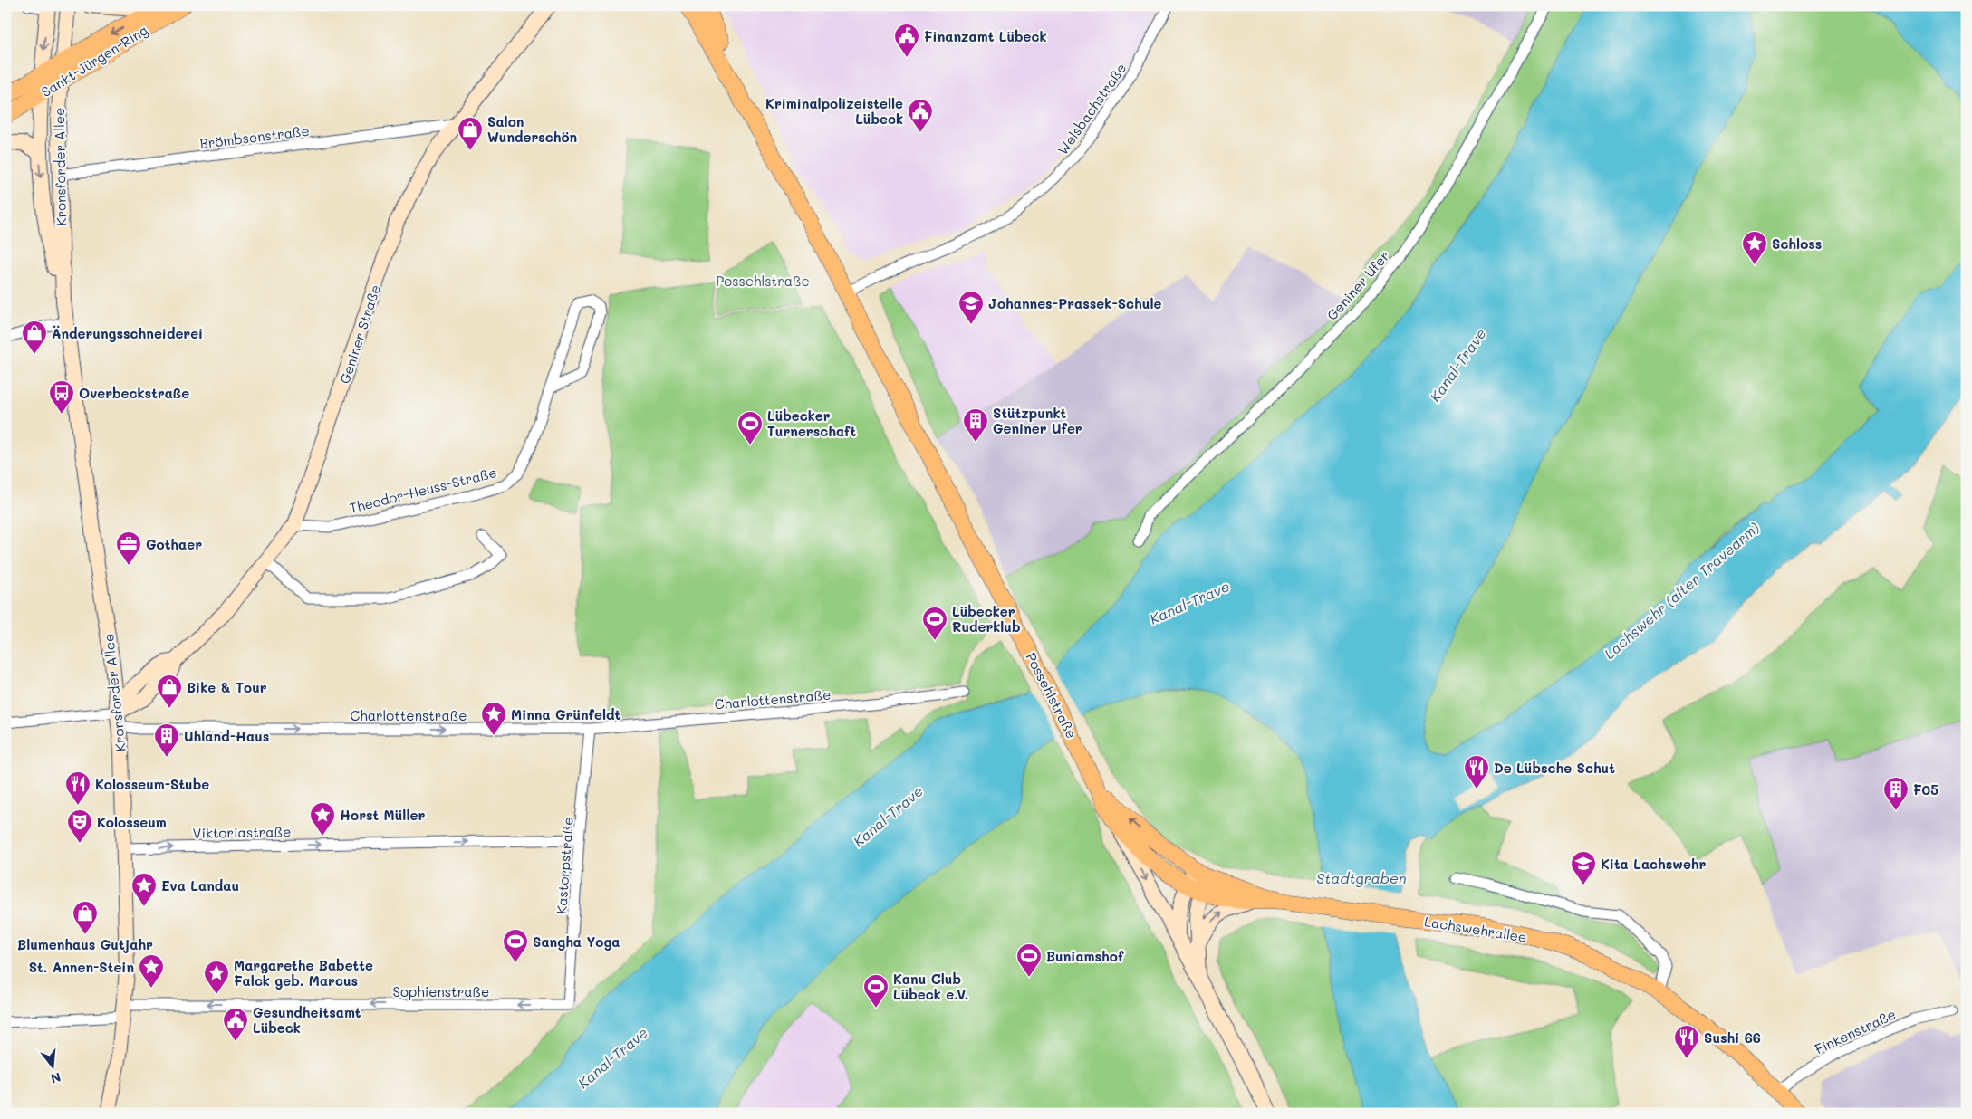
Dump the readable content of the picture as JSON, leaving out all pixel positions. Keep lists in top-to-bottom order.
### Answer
{
  "streets": {
    "main road": [
      "Sankt-Jürgen-Ring",
      "Kronsforder Allee",
      "Geniner Straße",
      "Possehlstraße",
      "Lachswehrallee"
    ],
    "street": [
      "Welsbachstraße",
      "Brömbsenstraße",
      "Geniner Ufer",
      "Theodor-Heuss-Straße",
      "Charlottenstraße",
      "Viktoriastraße",
      "Kastorpstraße",
      "Sophienstraße",
      "Finkenstraße"
    ]
  },
  "crossings": [
    ["Sankt-Jürgen-Ring", "Kronsforder Allee"],
    ["Welsbachstraße", "Possehlstraße"],
    ["Brömbsenstraße", "Kronsforder Allee"],
    ["Brömbsenstraße", "Geniner Straße"],
    ["Kronsforder Allee", "Geniner Straße"],
    ["Kronsforder Allee", "Charlottenstraße"],
    ["Kronsforder Allee", "Viktoriastraße"],
    ["Kronsforder Allee", "Sophienstraße"],
    ["Geniner Straße", "Theodor-Heuss-Straße"],
    ["Possehlstraße", "Lachswehrallee"],
    ["Charlottenstraße", "Kastorpstraße"],
    ["Viktoriastraße", "Kastorpstraße"],
    ["Kastorpstraße", "Sophienstraße"],
    ["Lachswehrallee", "Finkenstraße"]
  ],
  "one_way": ["Charlottenstraße", "Viktoriastraße", "Sophienstraße"],
  "water": ["Kanal-Trave", "Lachswehr (alter Travearm)", "Stadtgraben"],
  "parks": ["Possehlstraße"],
  "places": {
    "public building": ["Finanzamt Lübeck", "Kriminalpolizeistelle Lübeck", "Gesundheitsamt Lübeck"],
    "shop": [
      "Salon Wunderschön",
      "Änderungsschneiderei",
      "Bike & Tour",
      "Blumenhaus Gutjahr"
    ],
    "place": [
      "Schloss",
      "Minna Grünfeldt",
      "Horst Müller",
      "Eva Landau",
      "St. Annen-Stein",
      "Margarethe Babette Falck geb. Marcus"
    ],
    "school or university": ["Johannes-Prassek-Schule", "Kita Lachswehr"],
    "bus stop": ["Overbeckstraße"],
    "building": ["Stützpunkt Geniner Ufer", "Uhland-Haus", "F05"],
    "sports": [
      "Lübecker Turnerschaft",
      "Lübecker Ruderklub",
      "Sangha Yoga",
      "Buniamshof",
      "Kanu Club Lübeck e.V."
    ],
    "office": ["Gothaer"],
    "restaurant": ["De Lübsche Schut", "Kolosseum-Stube", "Sushi 66"],
    "theatre": ["Kolosseum"]
  },
  "north": "bottom"
}
